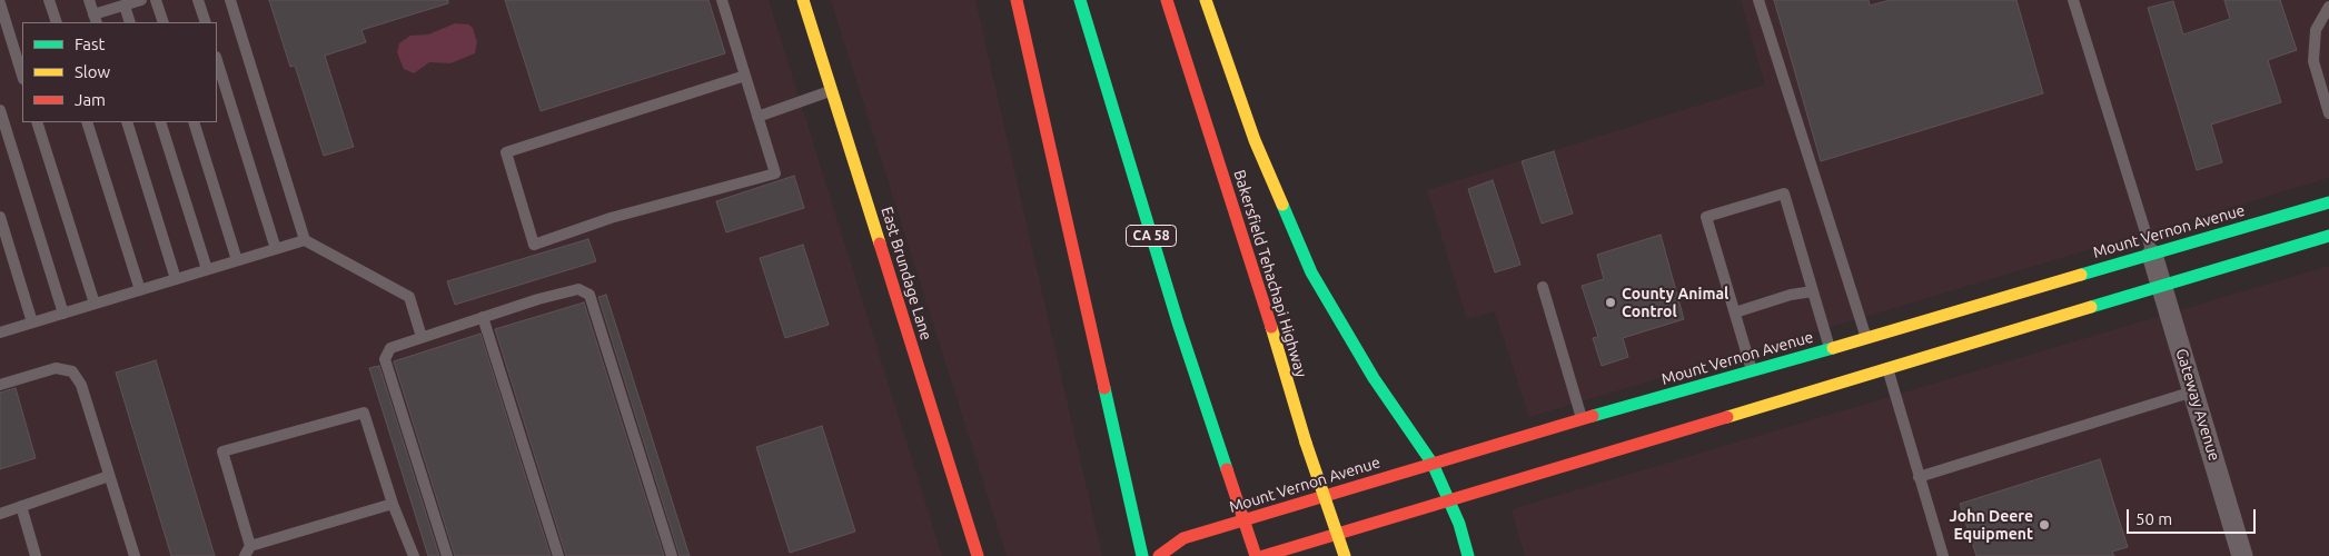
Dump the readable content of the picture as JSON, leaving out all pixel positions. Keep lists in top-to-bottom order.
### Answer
{
  "streets": {
    "main road": [
      "Mount Vernon Avenue",
      "CA 58",
      "East Brundage Lane",
      "Bakersfield Tehachapi Highway"
    ],
    "street": ["Gateway Avenue"]
  },
  "crossings": [
    ["Mount Vernon Avenue", "Gateway Avenue"]
  ],
  "places": ["County Animal Control", "John Deere Equipment"],
  "legend": ["Fast", "Slow", "Jam"],
  "scale_bar": "50 m"
}
